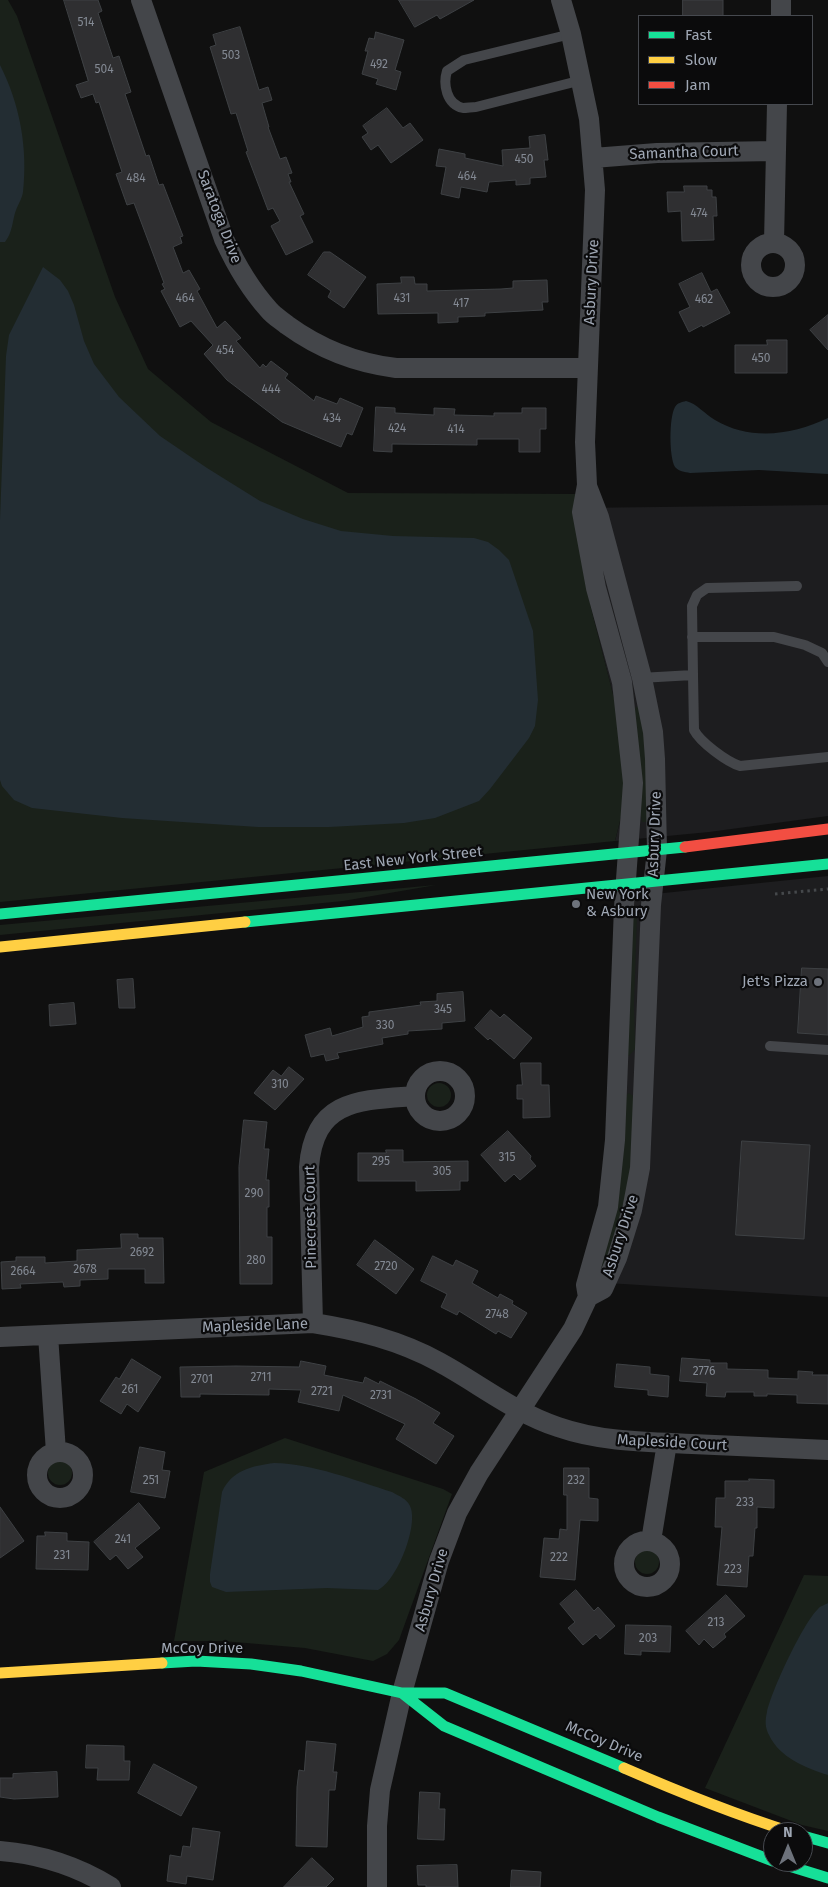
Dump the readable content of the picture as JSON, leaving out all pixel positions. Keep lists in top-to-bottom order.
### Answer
{
  "streets": {
    "main road": ["East New York Street", "McCoy Drive"],
    "street": [
      "Samantha Court",
      "Saratoga Drive",
      "Asbury Drive",
      "Pinecrest Court",
      "Mapleside Lane",
      "Mapleside Court"
    ]
  },
  "crossings": [
    ["Samantha Court", "Asbury Drive"],
    ["Saratoga Drive", "Asbury Drive"],
    ["Asbury Drive", "East New York Street"],
    ["Asbury Drive", "Mapleside Lane"],
    ["Asbury Drive", "Mapleside Court"],
    ["Asbury Drive", "McCoy Drive"],
    ["Pinecrest Court", "Mapleside Lane"],
    ["Mapleside Lane", "Mapleside Court"]
  ],
  "places": ["New York & Asbury", "Jet's Pizza"],
  "house_numbers": [
    "514",
    "503",
    "492",
    "504",
    "450",
    "464",
    "484",
    "474",
    "464",
    "431",
    "462",
    "417",
    "454",
    "450",
    "444",
    "434",
    "424",
    "414",
    "345",
    "330",
    "310",
    "315",
    "295",
    "305",
    "290",
    "2692",
    "280",
    "2720",
    "2678",
    "2664",
    "2748",
    "2776",
    "2711",
    "2701",
    "261",
    "2721",
    "2731",
    "251",
    "232",
    "233",
    "241",
    "231",
    "222",
    "223",
    "213",
    "203"
  ],
  "legend": ["Fast", "Slow", "Jam"],
  "north": "top"
}
